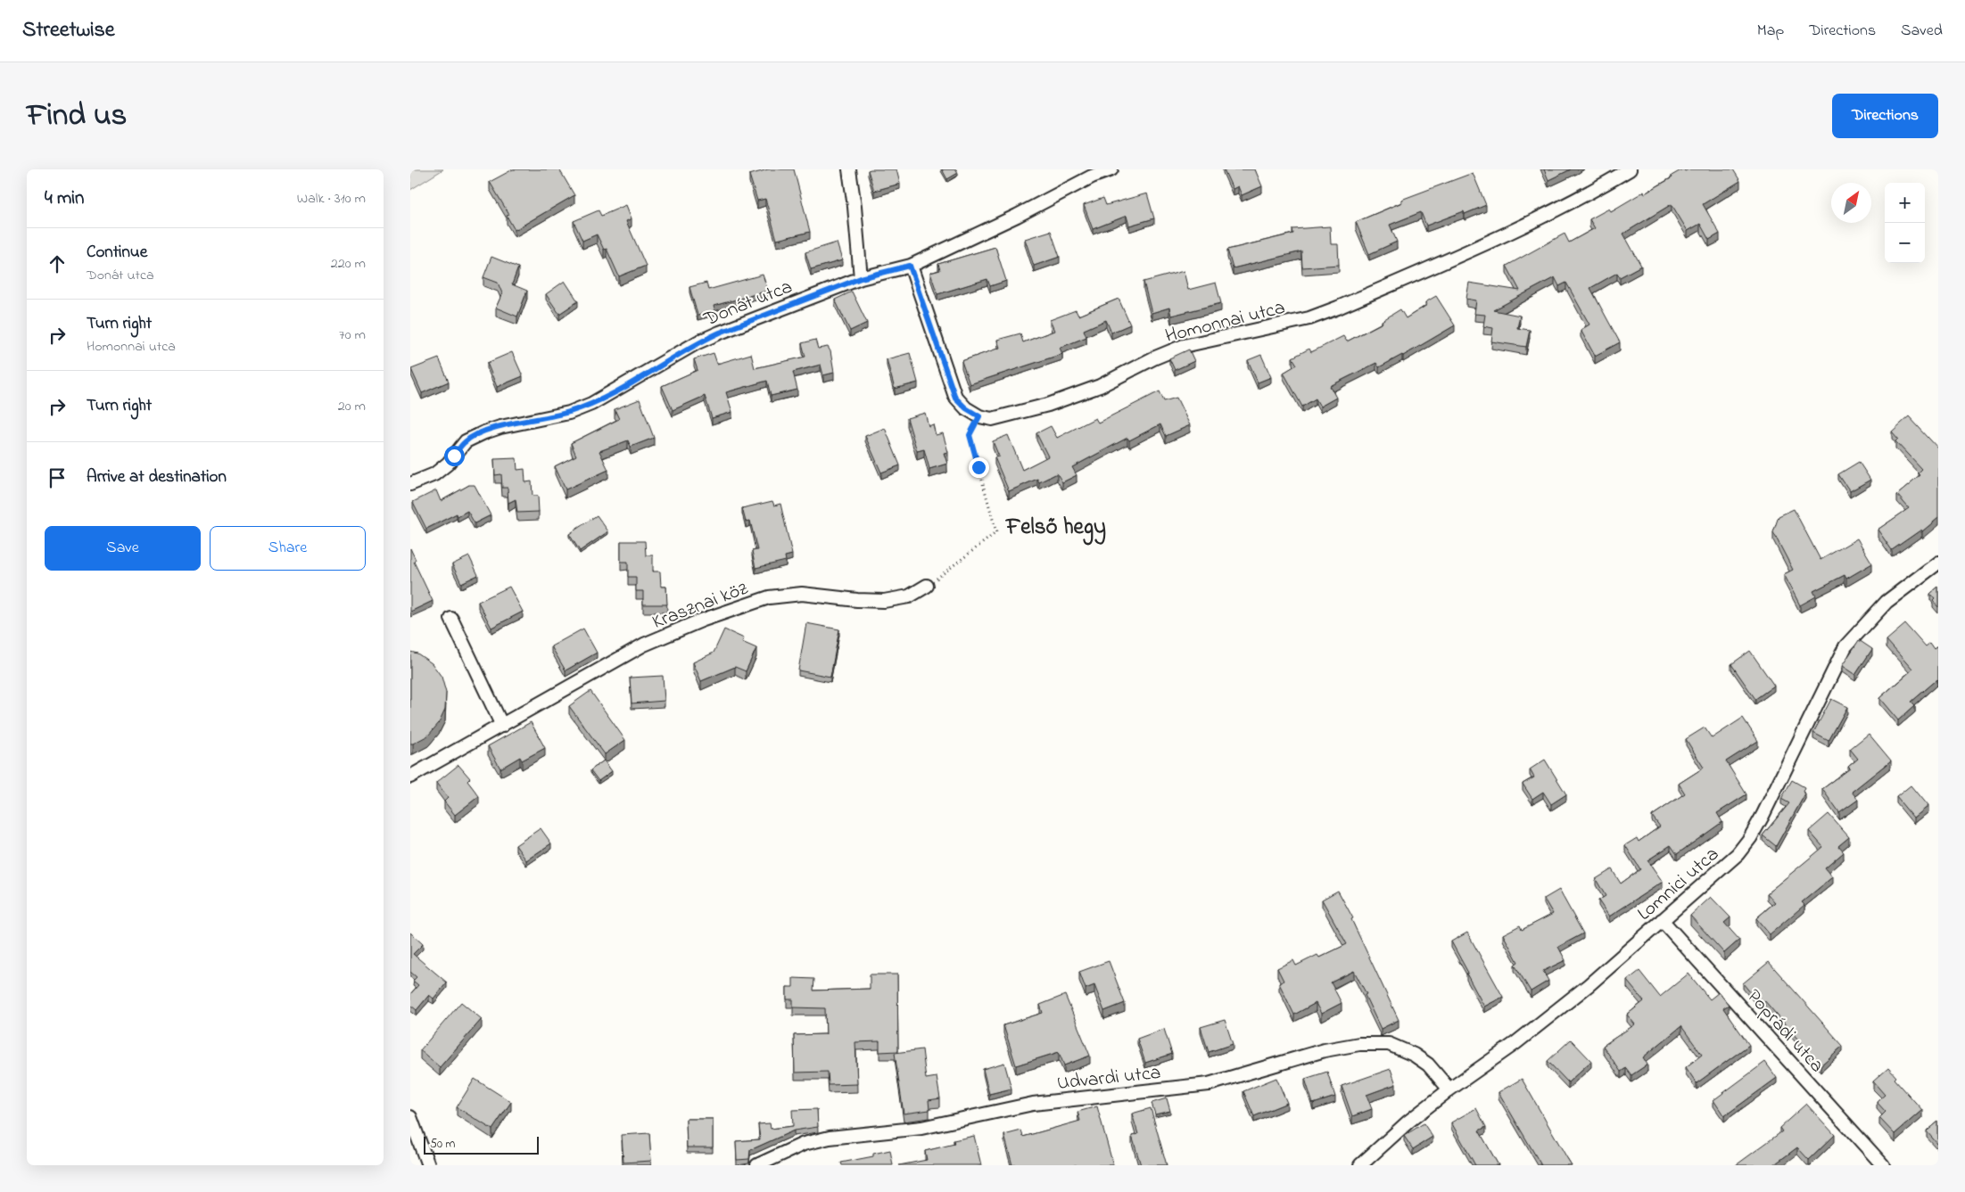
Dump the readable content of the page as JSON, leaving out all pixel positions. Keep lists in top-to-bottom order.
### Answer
{
  "streets": {
    "street": [
      "Donát utca",
      "Homonnai utca",
      "Krasznai köz",
      "Lomnici utca",
      "Poprádi utca",
      "Udvardi utca"
    ]
  },
  "crossings": [
    ["Lomnici utca", "Poprádi utca"],
    ["Lomnici utca", "Udvardi utca"]
  ],
  "districts": ["Felső hegy"],
  "scale_bar": "50 m",
  "north": "top right",
  "page": {
    "header": "Streetwise",
    "nav": ["Map", "Directions", "Saved"],
    "title": "Find us",
    "buttons": [
      "Directions",
      ["Save", "Share"]
    ],
    "heading": ["4 min", "Walk · 310 m"],
    "map_buttons": ["+", "−"],
    "list": [
      ["Continue", "Donát utca", "220 m"],
      ["Turn right", "Homonnai utca", "70 m"],
      ["Turn right", "20 m"],
      "Arrive at destination"
    ],
    "scale": "50 m"
  }
}
